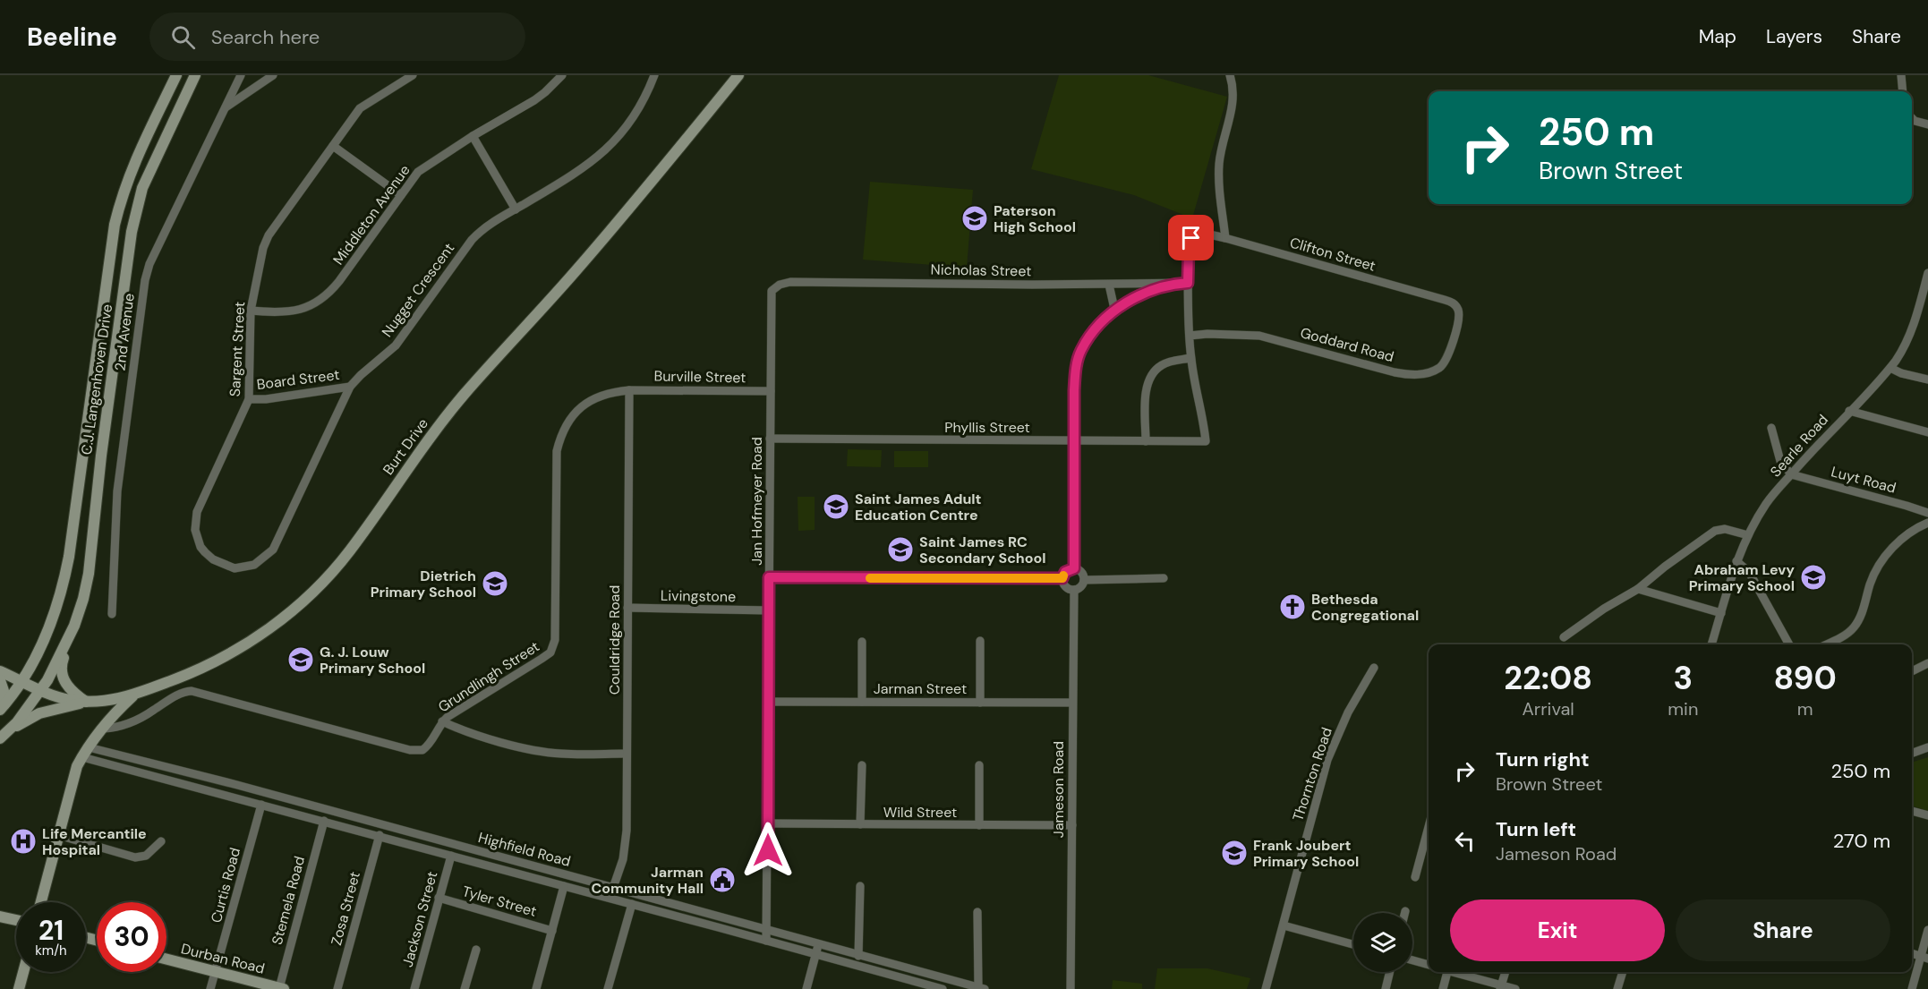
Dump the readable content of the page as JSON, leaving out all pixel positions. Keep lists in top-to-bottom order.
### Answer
{
  "streets": {
    "main road": ["C.J. Langenhoven Drive", "Burt Drive", "Durban Road"],
    "street": [
      "Middleton Avenue",
      "Clifton Street",
      "Nicholas Street",
      "Nugget Crescent",
      "2nd Avenue",
      "Goddard Road",
      "Sargent Street",
      "Burville Street",
      "Board Street",
      "Phyllis Street",
      "Searle Road",
      "Luyt Road",
      "Jan Hofmeyer Road",
      "Livingstone",
      "Couldridge Road",
      "Grundlingh Street",
      "Jarman Street",
      "Thornton Road",
      "Jameson Road",
      "Wild Street",
      "Highfield Road",
      "Curtis Road",
      "Stemela Road",
      "Tyler Street",
      "Zosa Street",
      "Jackson Street"
    ]
  },
  "crossings": [
    ["Middleton Avenue", "Sargent Street"],
    ["Clifton Street", "Nicholas Street"],
    ["Clifton Street", "Goddard Road"],
    ["Nicholas Street", "Jan Hofmeyer Road"],
    ["Nugget Crescent", "Sargent Street"],
    ["Nugget Crescent", "Board Street"],
    ["Sargent Street", "Board Street"],
    ["Burville Street", "Jan Hofmeyer Road"],
    ["Burville Street", "Couldridge Road"],
    ["Burville Street", "Grundlingh Street"],
    ["C.J. Langenhoven Drive", "Burt Drive"],
    ["Phyllis Street", "Jan Hofmeyer Road"],
    ["Searle Road", "Luyt Road"],
    ["Jan Hofmeyer Road", "Livingstone"],
    ["Jan Hofmeyer Road", "Jarman Street"],
    ["Jan Hofmeyer Road", "Wild Street"],
    ["Jan Hofmeyer Road", "Highfield Road"],
    ["Livingstone", "Couldridge Road"],
    ["Couldridge Road", "Grundlingh Street"],
    ["Couldridge Road", "Highfield Road"],
    ["Jarman Street", "Jameson Road"],
    ["Jameson Road", "Wild Street"],
    ["Highfield Road", "Curtis Road"],
    ["Highfield Road", "Stemela Road"],
    ["Highfield Road", "Zosa Street"],
    ["Highfield Road", "Jackson Street"],
    ["Curtis Road", "Durban Road"],
    ["Stemela Road", "Durban Road"],
    ["Tyler Street", "Jackson Street"]
  ],
  "places": {
    "school or university": [
      "Paterson High School",
      "Saint James Adult Education Centre",
      "Saint James RC Secondary School",
      "Abraham Levy Primary School",
      "Dietrich Primary School",
      "G. J. Louw Primary School",
      "Frank Joubert Primary School"
    ],
    "church": ["Bethesda Congregational"],
    "hospital": ["Life Mercantile Hospital"],
    "public building": ["Jarman Community Hall"]
  },
  "page": {
    "header": "Beeline",
    "search": "Search here",
    "nav": ["Map", "Layers", "Share"],
    "turn": ["250 m", "Brown Street"],
    "eta": [
      "22:08",
      "Arrival",
      "3",
      "min",
      "890",
      "m"
    ],
    "list": [
      {
        "name": "Turn right",
        "note": "Brown Street",
        "value": "250 m"
      },
      {
        "name": "Turn left",
        "note": "Jameson Road",
        "value": "270 m"
      }
    ],
    "buttons": ["Exit", "Share"],
    "speed": "21 km/h",
    "limit": "30"
  }
}
